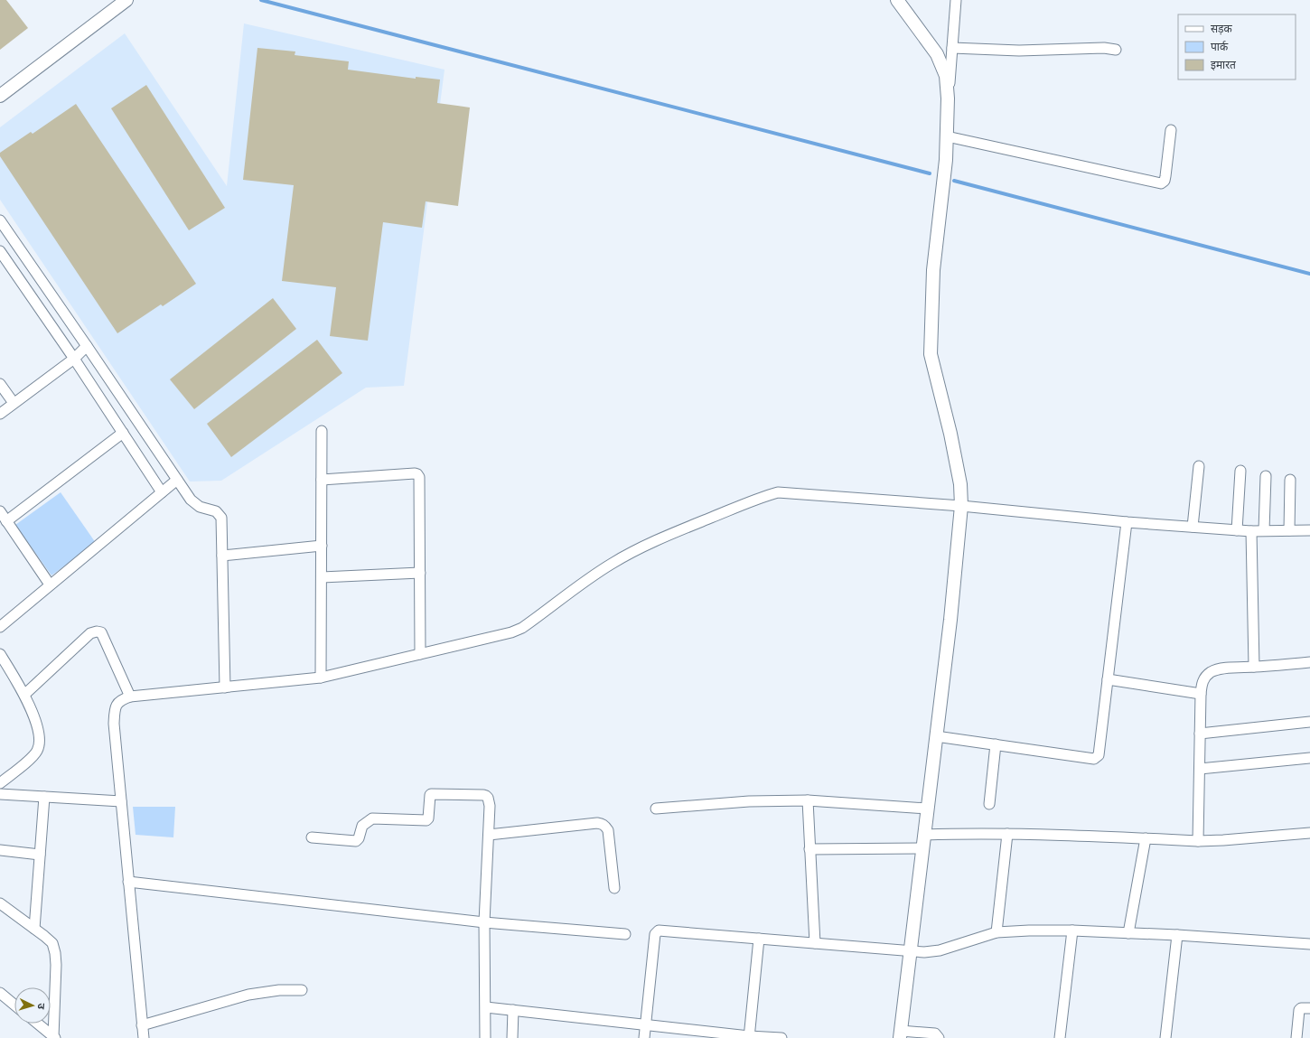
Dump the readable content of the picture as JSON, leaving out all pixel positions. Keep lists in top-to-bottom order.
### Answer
{
  "legend": ["सड़क", "पार्क", "इमारत"],
  "north": "right"
}
